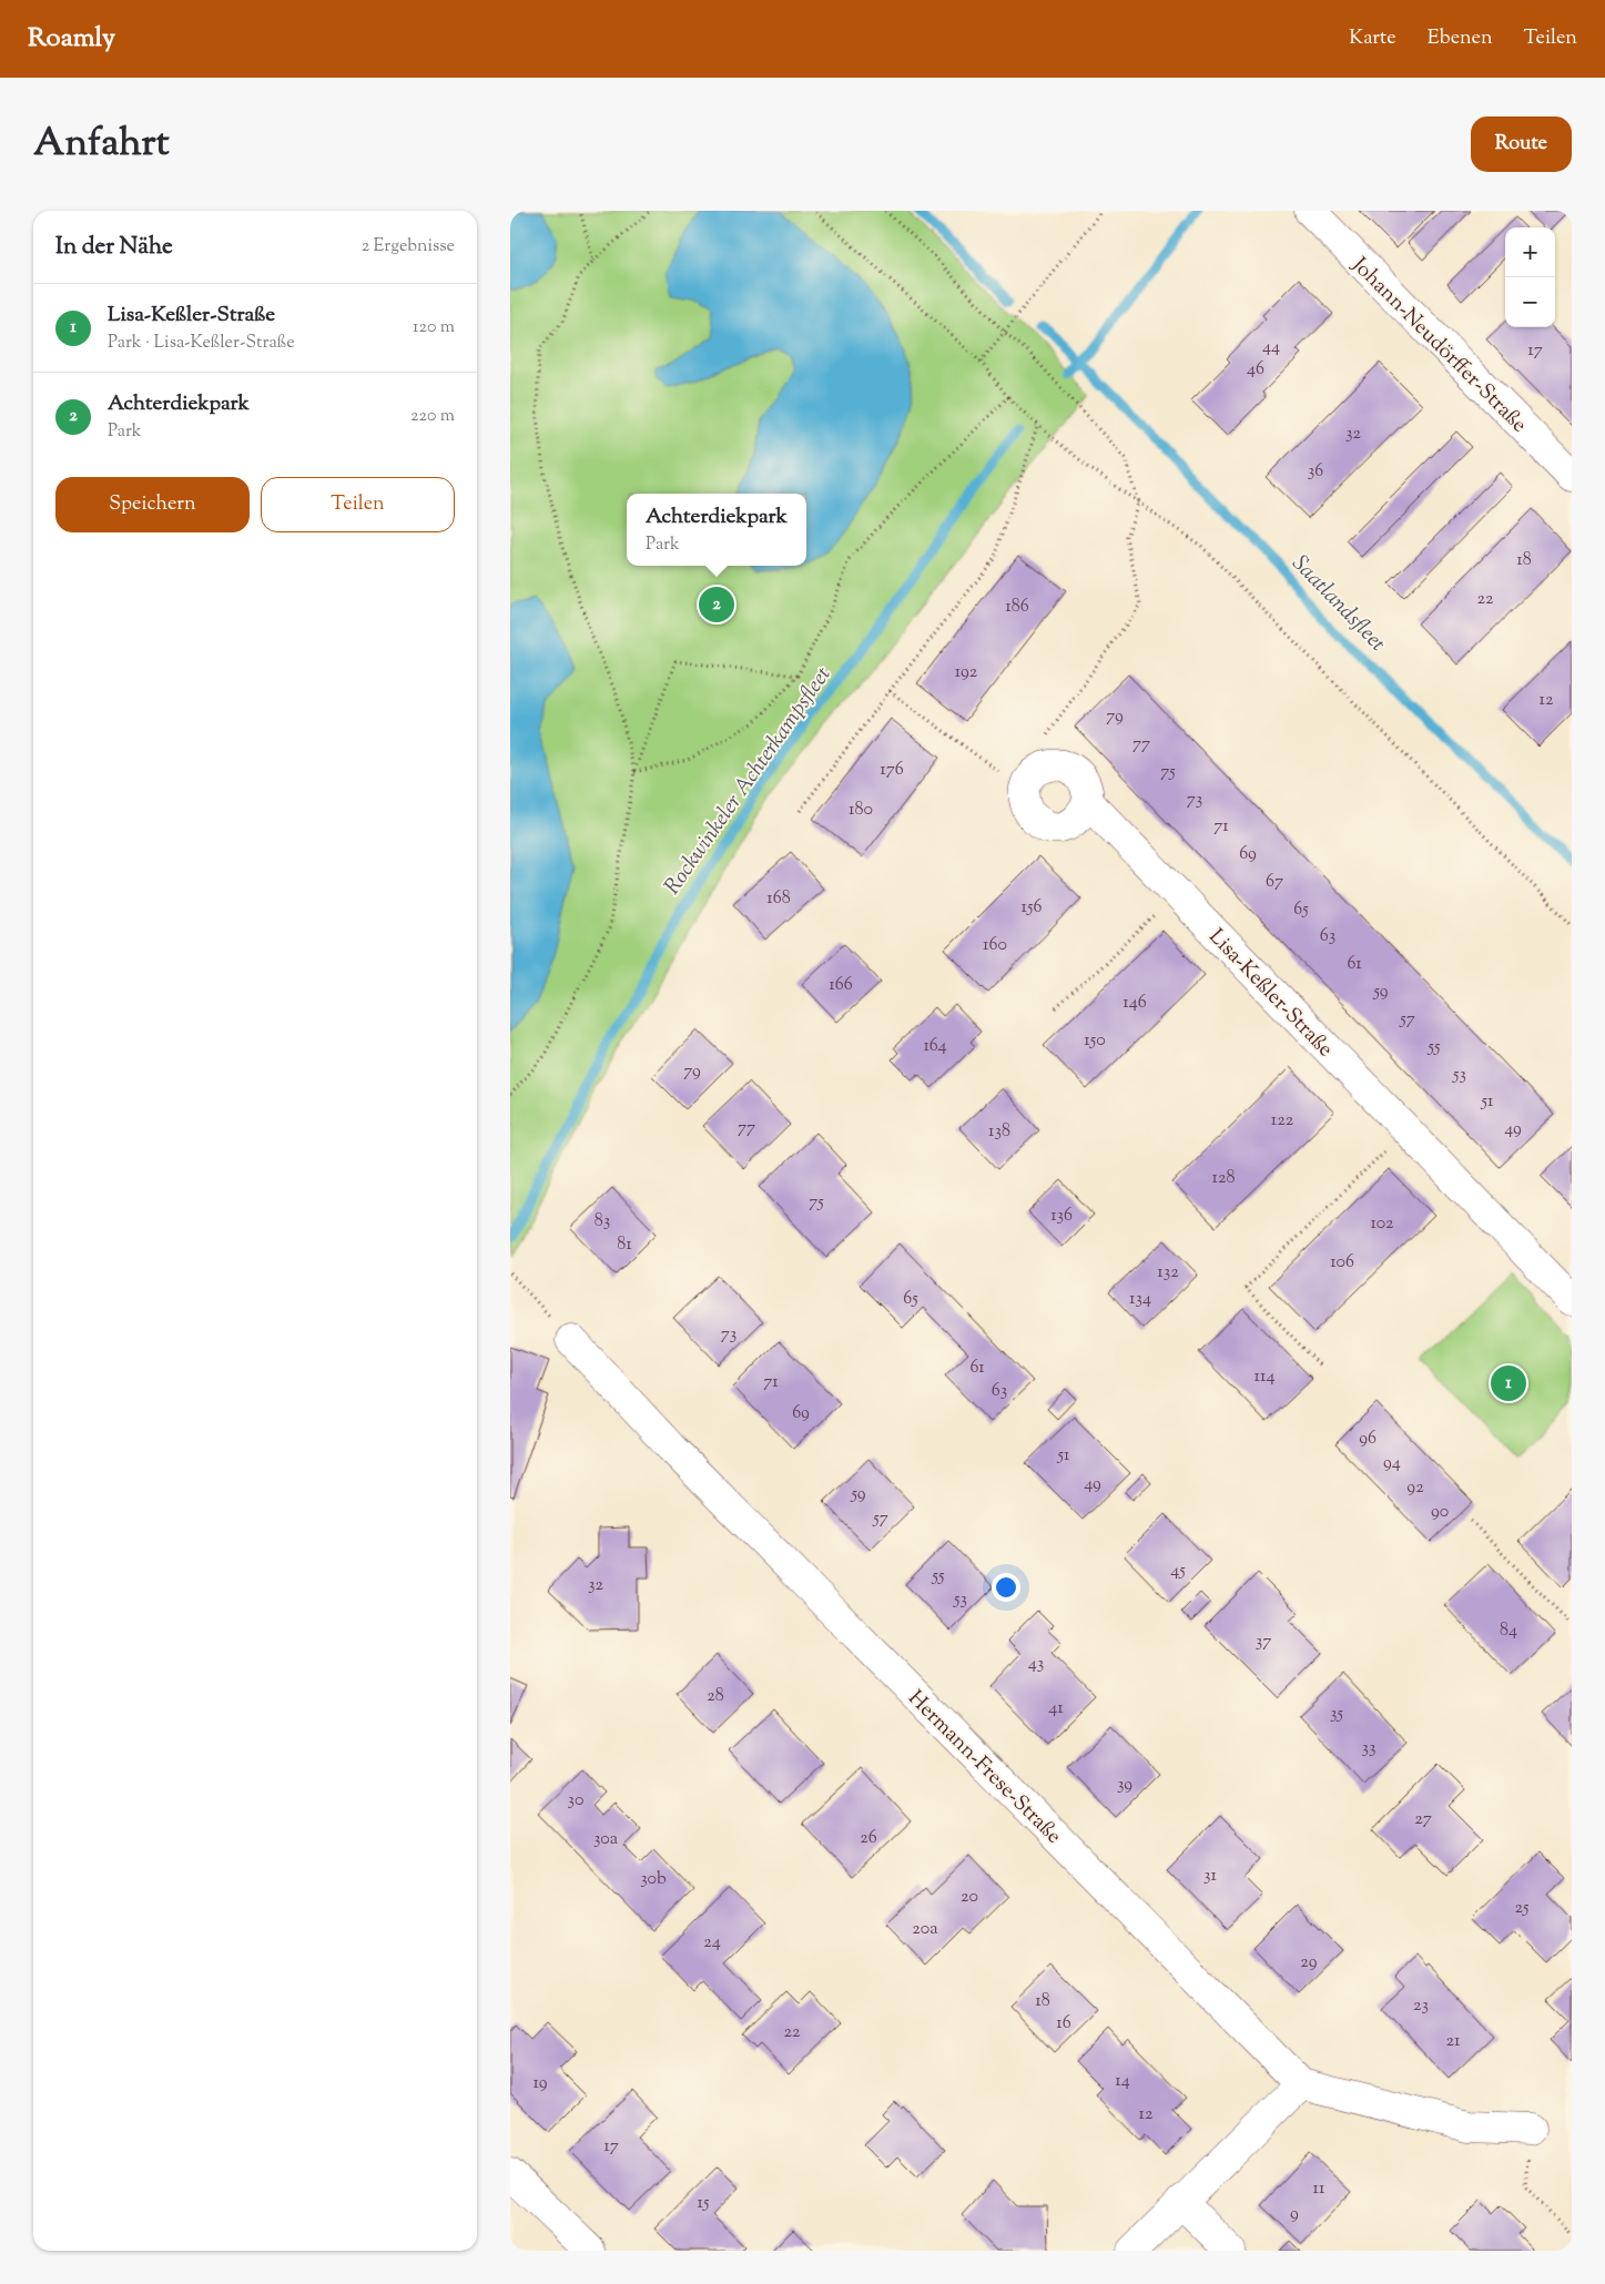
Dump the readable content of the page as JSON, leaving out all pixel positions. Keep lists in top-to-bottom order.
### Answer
{
  "streets": {
    "street": ["Johann-Neudörffer-Straße", "Lisa-Keßler-Straße", "Hermann-Frese-Straße"]
  },
  "water": ["Saatlandsfleet", "Rockwinkeler Achterkampsfleet"],
  "house_numbers": [
    "44",
    "17",
    "46",
    "32",
    "36",
    "18",
    "22",
    "186",
    "192",
    "12",
    "79",
    "77",
    "176",
    "75",
    "73",
    "180",
    "71",
    "69",
    "67",
    "168",
    "156",
    "65",
    "63",
    "160",
    "61",
    "166",
    "59",
    "146",
    "57",
    "150",
    "164",
    "55",
    "79",
    "53",
    "51",
    "122",
    "77",
    "49",
    "138",
    "128",
    "75",
    "136",
    "83",
    "102",
    "81",
    "106",
    "132",
    "65",
    "134",
    "73",
    "61",
    "114",
    "71",
    "63",
    "69",
    "96",
    "51",
    "94",
    "49",
    "92",
    "59",
    "90",
    "57",
    "45",
    "55",
    "32",
    "53",
    "84",
    "37",
    "43",
    "28",
    "41",
    "35",
    "33",
    "39",
    "30",
    "27",
    "26",
    "30a",
    "31",
    "30b",
    "20",
    "25",
    "20a",
    "24",
    "29",
    "18",
    "23",
    "16",
    "22",
    "21",
    "14",
    "19",
    "12",
    "17",
    "11",
    "15",
    "9"
  ],
  "page": {
    "header": "Roamly",
    "nav": ["Karte", "Ebenen", "Teilen"],
    "title": "Anfahrt",
    "buttons": [
      "Route",
      ["Speichern", "Teilen"]
    ],
    "heading": ["In der Nähe", "2 Ergebnisse"],
    "map_buttons": ["+", "−"],
    "list": [
      {
        "mark": "1",
        "name": "Lisa-Keßler-Straße",
        "note": "Park · Lisa-Keßler-Straße",
        "value": "120 m"
      },
      {
        "mark": "2",
        "name": "Achterdiekpark",
        "note": "Park",
        "value": "220 m"
      }
    ],
    "popup": ["Achterdiekpark", "Park"],
    "pins": ["2", "1"]
  }
}
